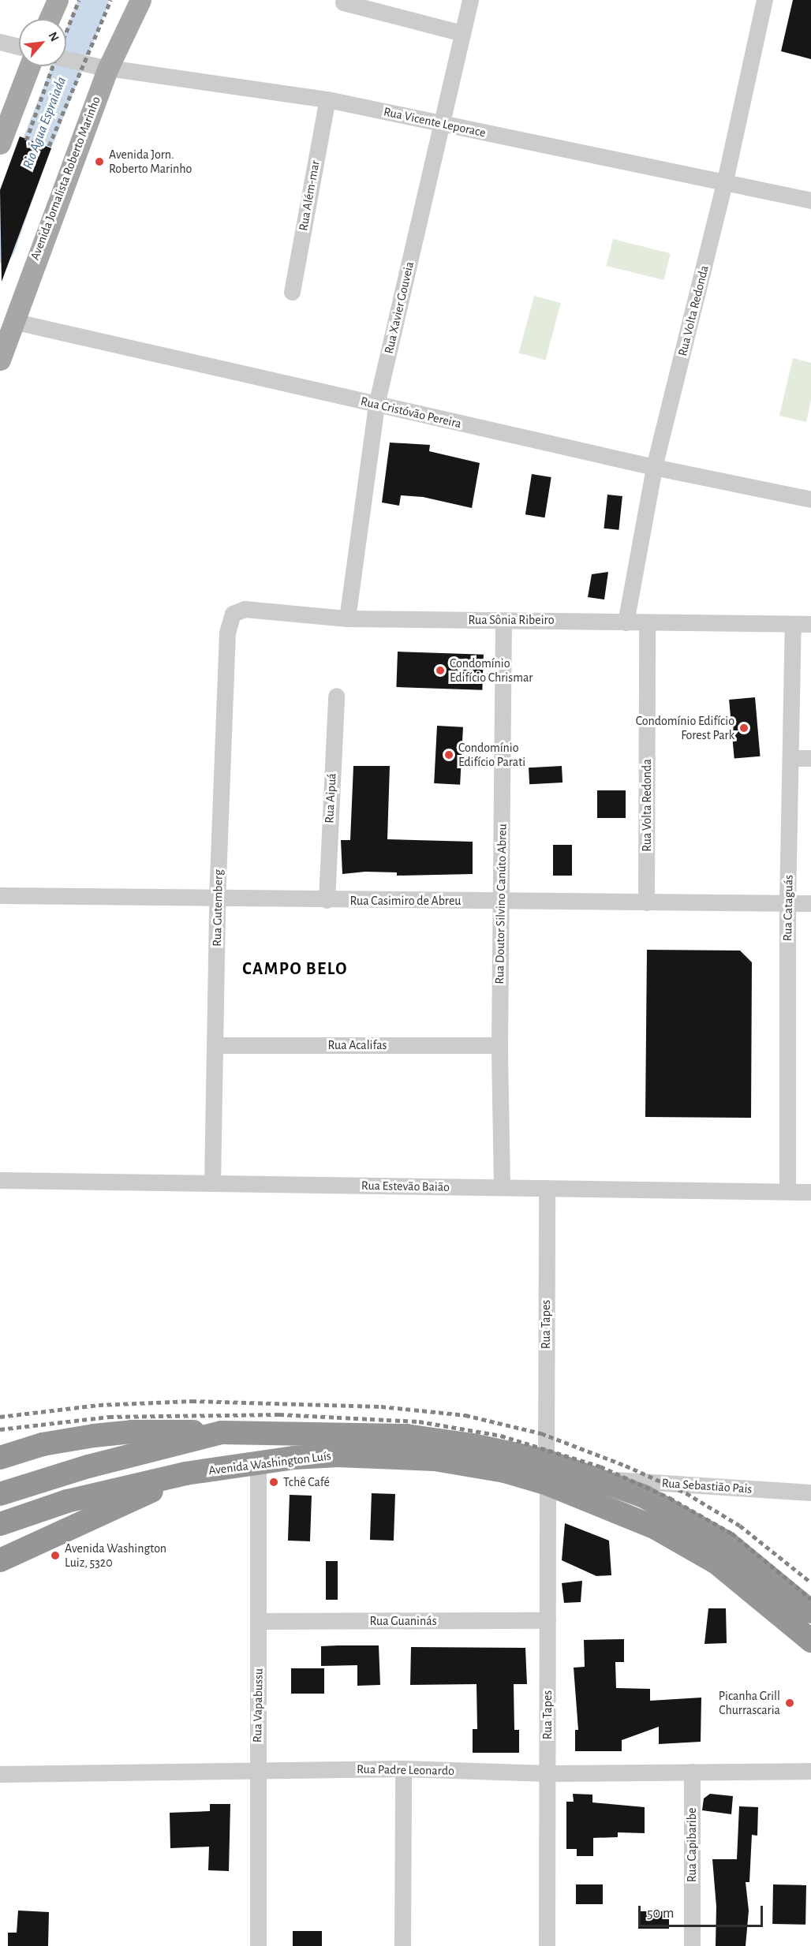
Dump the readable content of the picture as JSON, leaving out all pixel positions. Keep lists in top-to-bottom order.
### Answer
{
  "streets": {
    "highway": ["Avenida Washington Luís"],
    "main road": ["Avenida Jornalista Roberto Marinho"],
    "street": [
      "Rua Vicente Leporace",
      "Rua Além-mar",
      "Rua Xavier Gouveia",
      "Rua Volta Redonda",
      "Rua Cristóvão Pereira",
      "Rua Sônia Ribeiro",
      "Rua Aipuá",
      "Rua Casimiro de Abreu",
      "Rua Doutor Silvino Canúto Abreu",
      "Rua Gutemberg",
      "Rua Cataguás",
      "Rua Acalifas",
      "Rua Estevão Baião",
      "Rua Tapes",
      "Rua Sebastião Pais",
      "Rua Guaninás",
      "Rua Vapabussu",
      "Rua Padre Leonardo",
      "Rua Capibaribe"
    ]
  },
  "crossings": [
    ["Rua Vicente Leporace", "Avenida Jornalista Roberto Marinho"],
    ["Rua Vicente Leporace", "Rua Além-mar"],
    ["Rua Vicente Leporace", "Rua Xavier Gouveia"],
    ["Rua Vicente Leporace", "Rua Volta Redonda"],
    ["Avenida Jornalista Roberto Marinho", "Rua Cristóvão Pereira"],
    ["Rua Xavier Gouveia", "Rua Cristóvão Pereira"],
    ["Rua Xavier Gouveia", "Rua Sônia Ribeiro"],
    ["Rua Volta Redonda", "Rua Cristóvão Pereira"],
    ["Rua Volta Redonda", "Rua Sônia Ribeiro"],
    ["Rua Volta Redonda", "Rua Casimiro de Abreu"],
    ["Rua Sônia Ribeiro", "Rua Doutor Silvino Canúto Abreu"],
    ["Rua Sônia Ribeiro", "Rua Gutemberg"],
    ["Rua Sônia Ribeiro", "Rua Cataguás"],
    ["Rua Aipuá", "Rua Casimiro de Abreu"],
    ["Rua Casimiro de Abreu", "Rua Doutor Silvino Canúto Abreu"],
    ["Rua Casimiro de Abreu", "Rua Gutemberg"],
    ["Rua Casimiro de Abreu", "Rua Cataguás"],
    ["Rua Doutor Silvino Canúto Abreu", "Rua Acalifas"],
    ["Rua Doutor Silvino Canúto Abreu", "Rua Estevão Baião"],
    ["Rua Gutemberg", "Rua Acalifas"],
    ["Rua Gutemberg", "Rua Estevão Baião"],
    ["Rua Cataguás", "Rua Estevão Baião"],
    ["Rua Estevão Baião", "Rua Tapes"],
    ["Rua Tapes", "Avenida Washington Luís"],
    ["Rua Tapes", "Rua Guaninás"],
    ["Rua Tapes", "Rua Padre Leonardo"],
    ["Avenida Washington Luís", "Rua Sebastião Pais"],
    ["Avenida Washington Luís", "Rua Vapabussu"],
    ["Rua Guaninás", "Rua Vapabussu"],
    ["Rua Vapabussu", "Rua Padre Leonardo"],
    ["Rua Padre Leonardo", "Rua Capibaribe"]
  ],
  "districts": ["CAMPO BELO"],
  "water": ["Rio Água Espraiada"],
  "places": [
    "Avenida Jorn. Roberto Marinho",
    "Condomínio Edifício Chrismar",
    "Condomínio Edifício Forest Park",
    "Condomínio Edifício Parati",
    "Tchê Café",
    "Avenida Washington Luiz, 5320",
    "Picanha Grill Churrascaria"
  ],
  "scale_bar": "50 m",
  "north": "top right"
}
